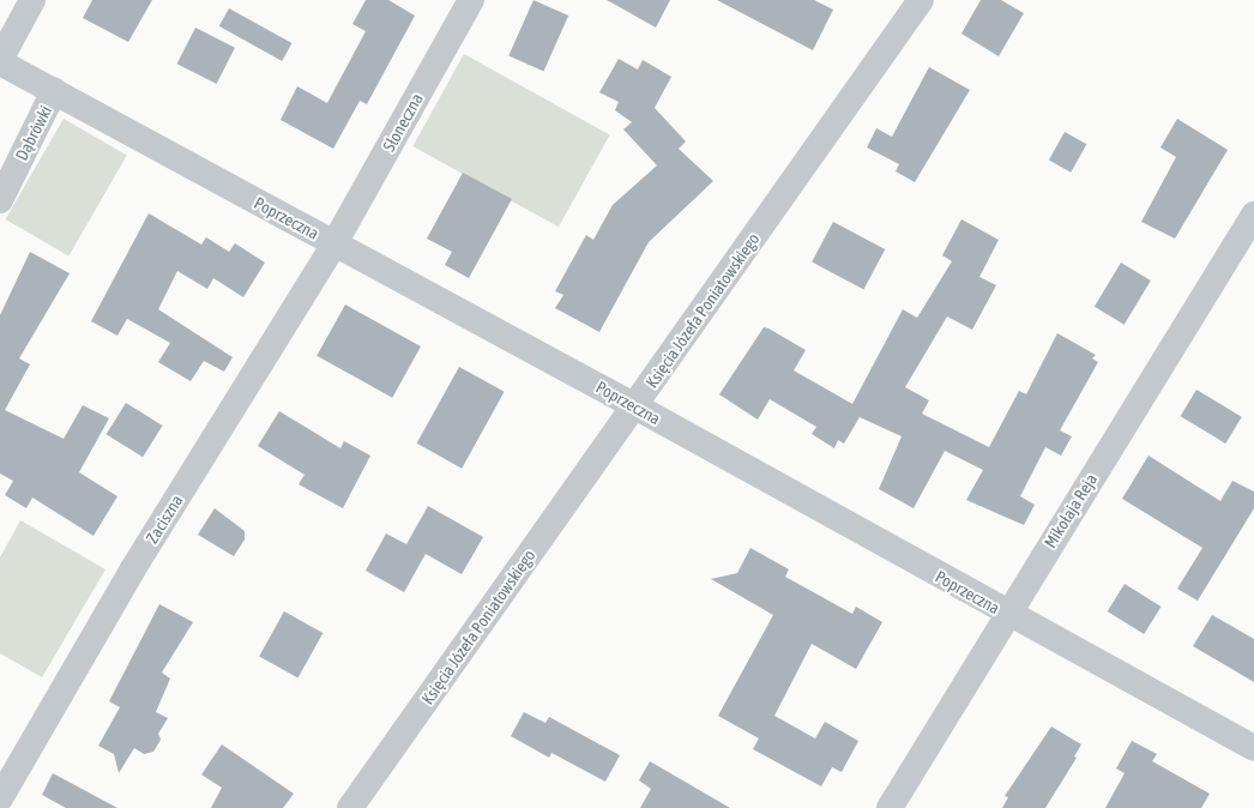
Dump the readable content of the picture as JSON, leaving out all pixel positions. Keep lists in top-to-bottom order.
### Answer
{
  "streets": {
    "street": [
      "Słoneczna",
      "Dąbrówki",
      "Poprzeczna",
      "Księcia Józefa Poniatowskiego",
      "Mikołaja Reja",
      "Zaciszna"
    ]
  },
  "crossings": [
    ["Słoneczna", "Poprzeczna"],
    ["Słoneczna", "Zaciszna"],
    ["Dąbrówki", "Poprzeczna"],
    ["Poprzeczna", "Księcia Józefa Poniatowskiego"],
    ["Poprzeczna", "Mikołaja Reja"],
    ["Poprzeczna", "Zaciszna"]
  ]
}
